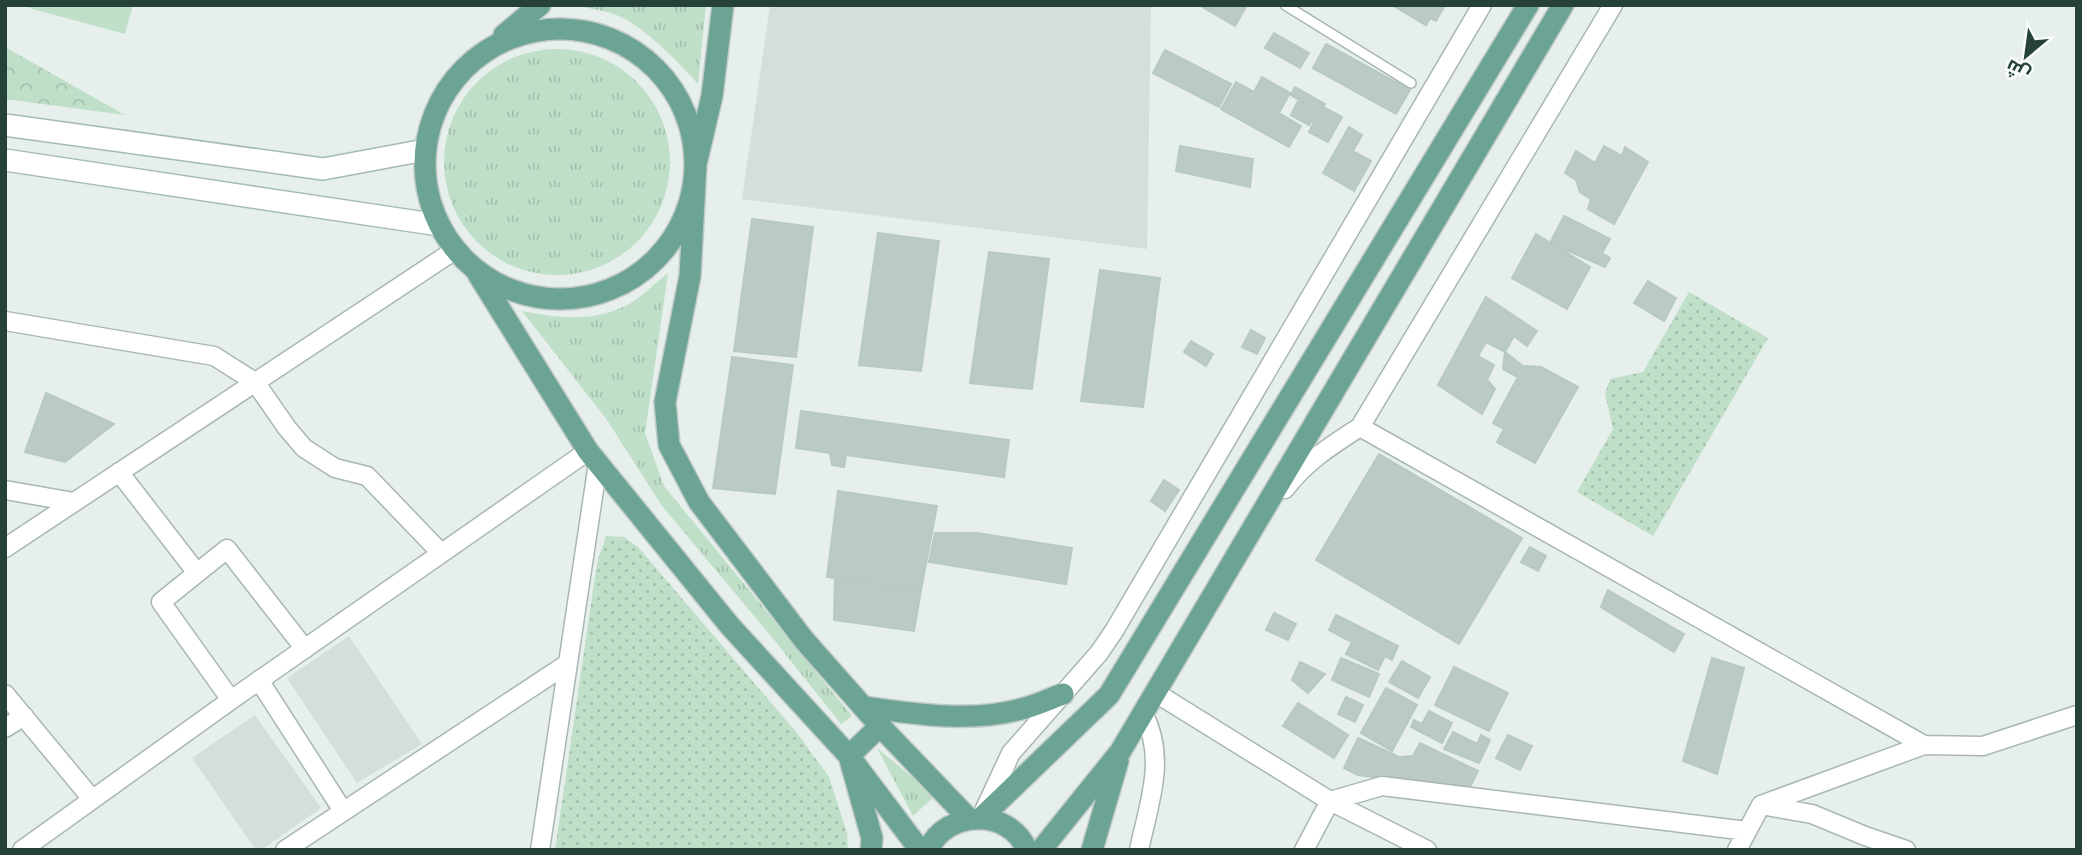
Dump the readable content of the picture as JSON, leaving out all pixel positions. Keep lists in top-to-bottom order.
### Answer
{
  "north": "bottom left"
}
